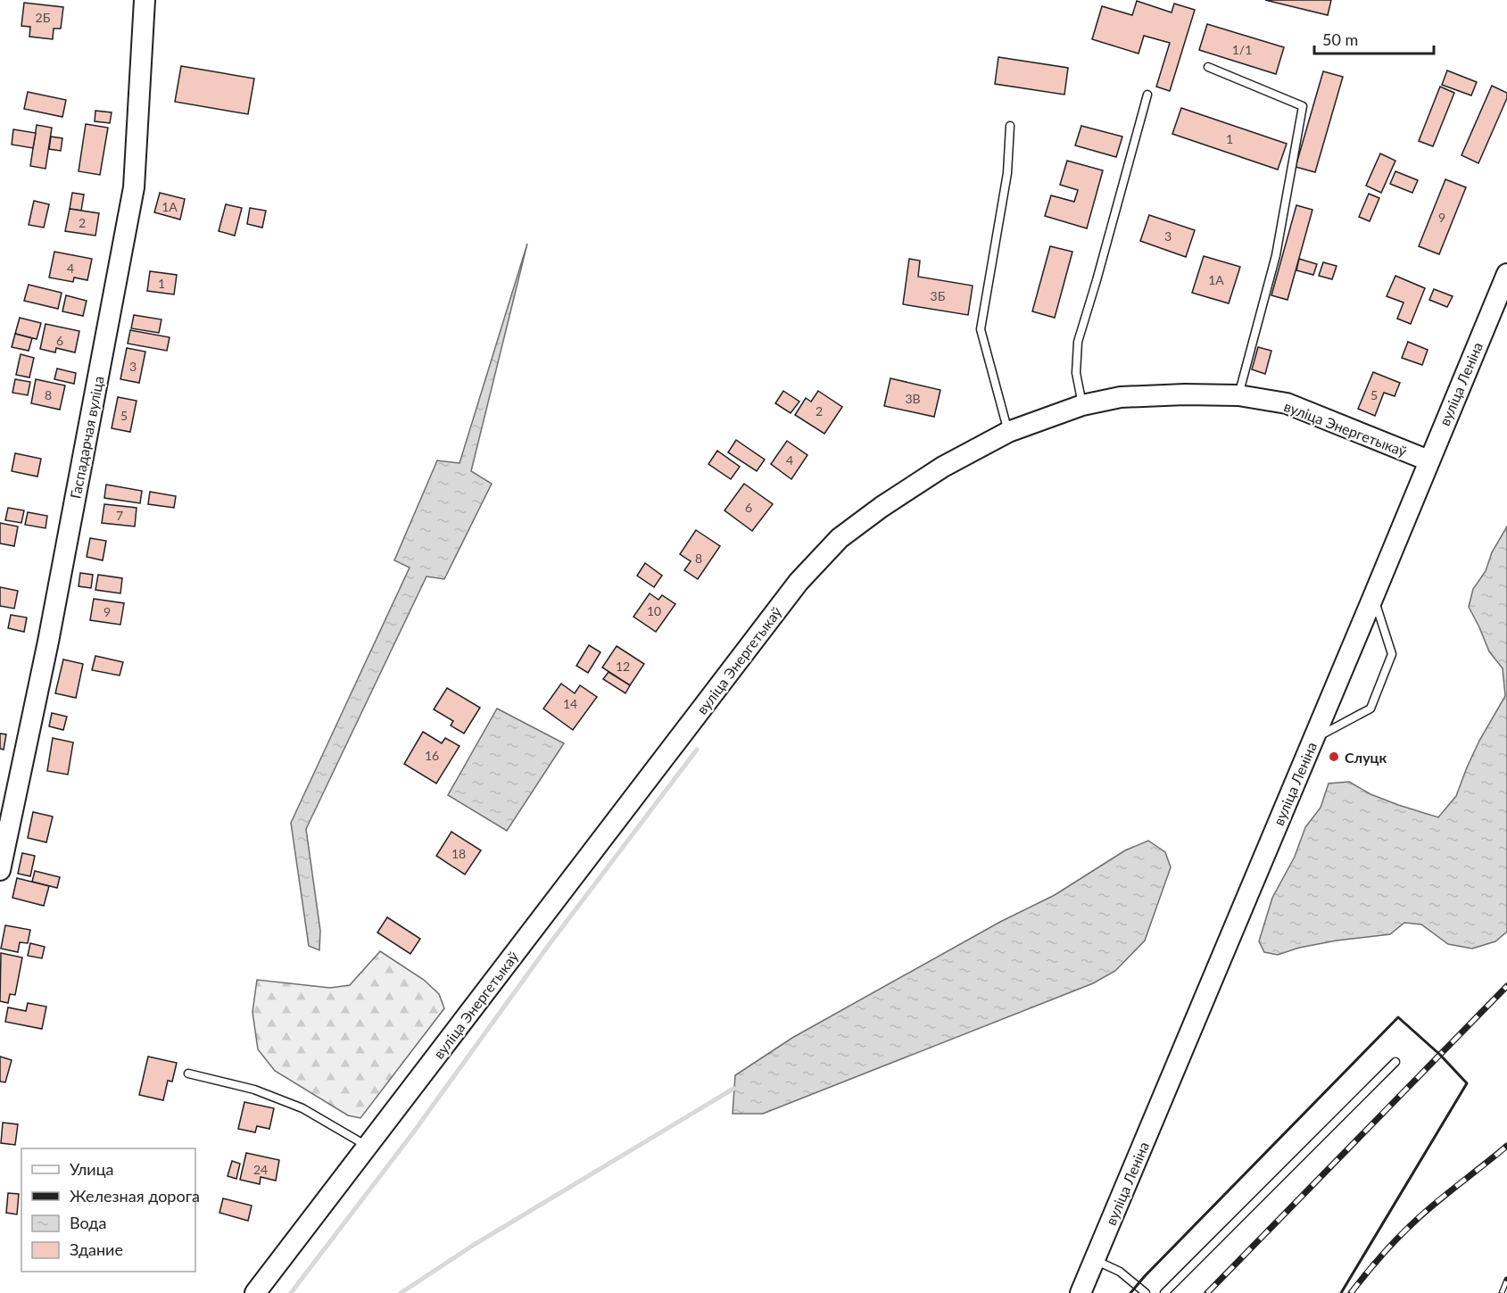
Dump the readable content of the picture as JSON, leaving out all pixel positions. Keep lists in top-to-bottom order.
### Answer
{
  "streets": {
    "street": ["вуліца Леніна", "вуліца Энергетыкаў", "Гаспадарчая вуліца"]
  },
  "crossings": [
    ["вуліца Леніна", "вуліца Энергетыкаў"]
  ],
  "places": ["Слуцк"],
  "house_numbers": [
    "2Б",
    "1/1",
    "1",
    "1А",
    "9",
    "2",
    "3",
    "4",
    "1А",
    "1",
    "3Б",
    "6",
    "3",
    "8",
    "5",
    "3В",
    "2",
    "5",
    "4",
    "6",
    "7",
    "8",
    "10",
    "9",
    "12",
    "14",
    "16",
    "18",
    "24"
  ],
  "legend": [
    "Улица",
    "Железная дорога",
    "Вода",
    "Здание"
  ],
  "scale_bar": "50 m"
}
